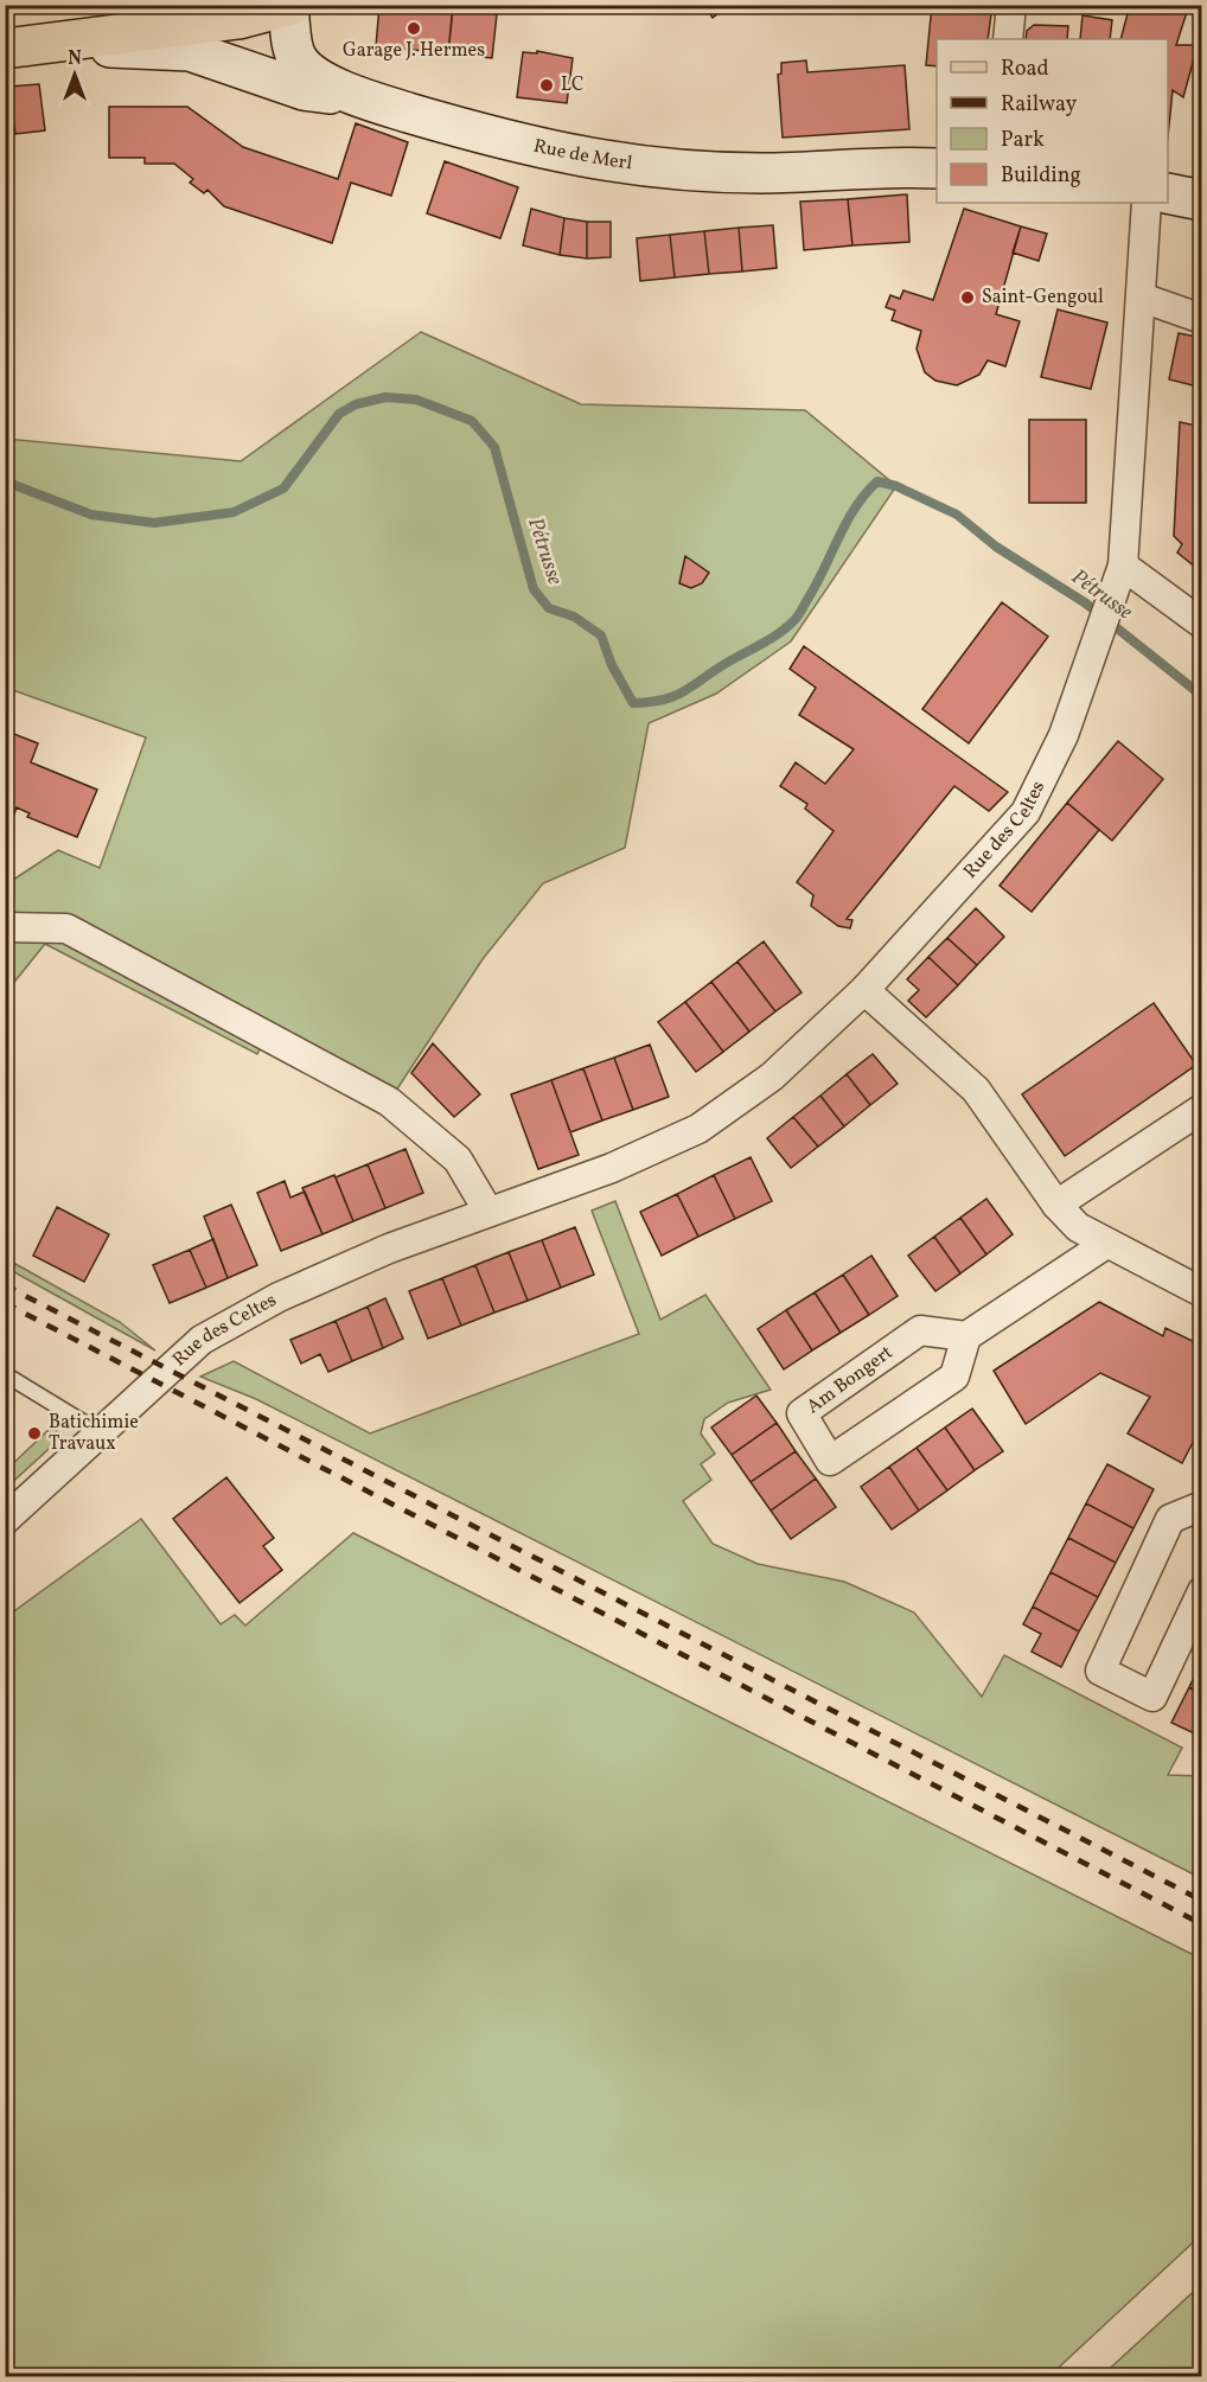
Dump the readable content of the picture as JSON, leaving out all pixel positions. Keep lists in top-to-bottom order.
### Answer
{
  "streets": {
    "main road": ["Rue de Merl"],
    "street": ["Rue des Celtes", "Am Bongert"]
  },
  "water": ["Pétrusse"],
  "places": [
    "Garage J. Hermes",
    "LC",
    "Saint-Gengoul",
    "Batichimie Travaux"
  ],
  "legend": [
    "Road",
    "Railway",
    "Park",
    "Building"
  ],
  "north": "top"
}
